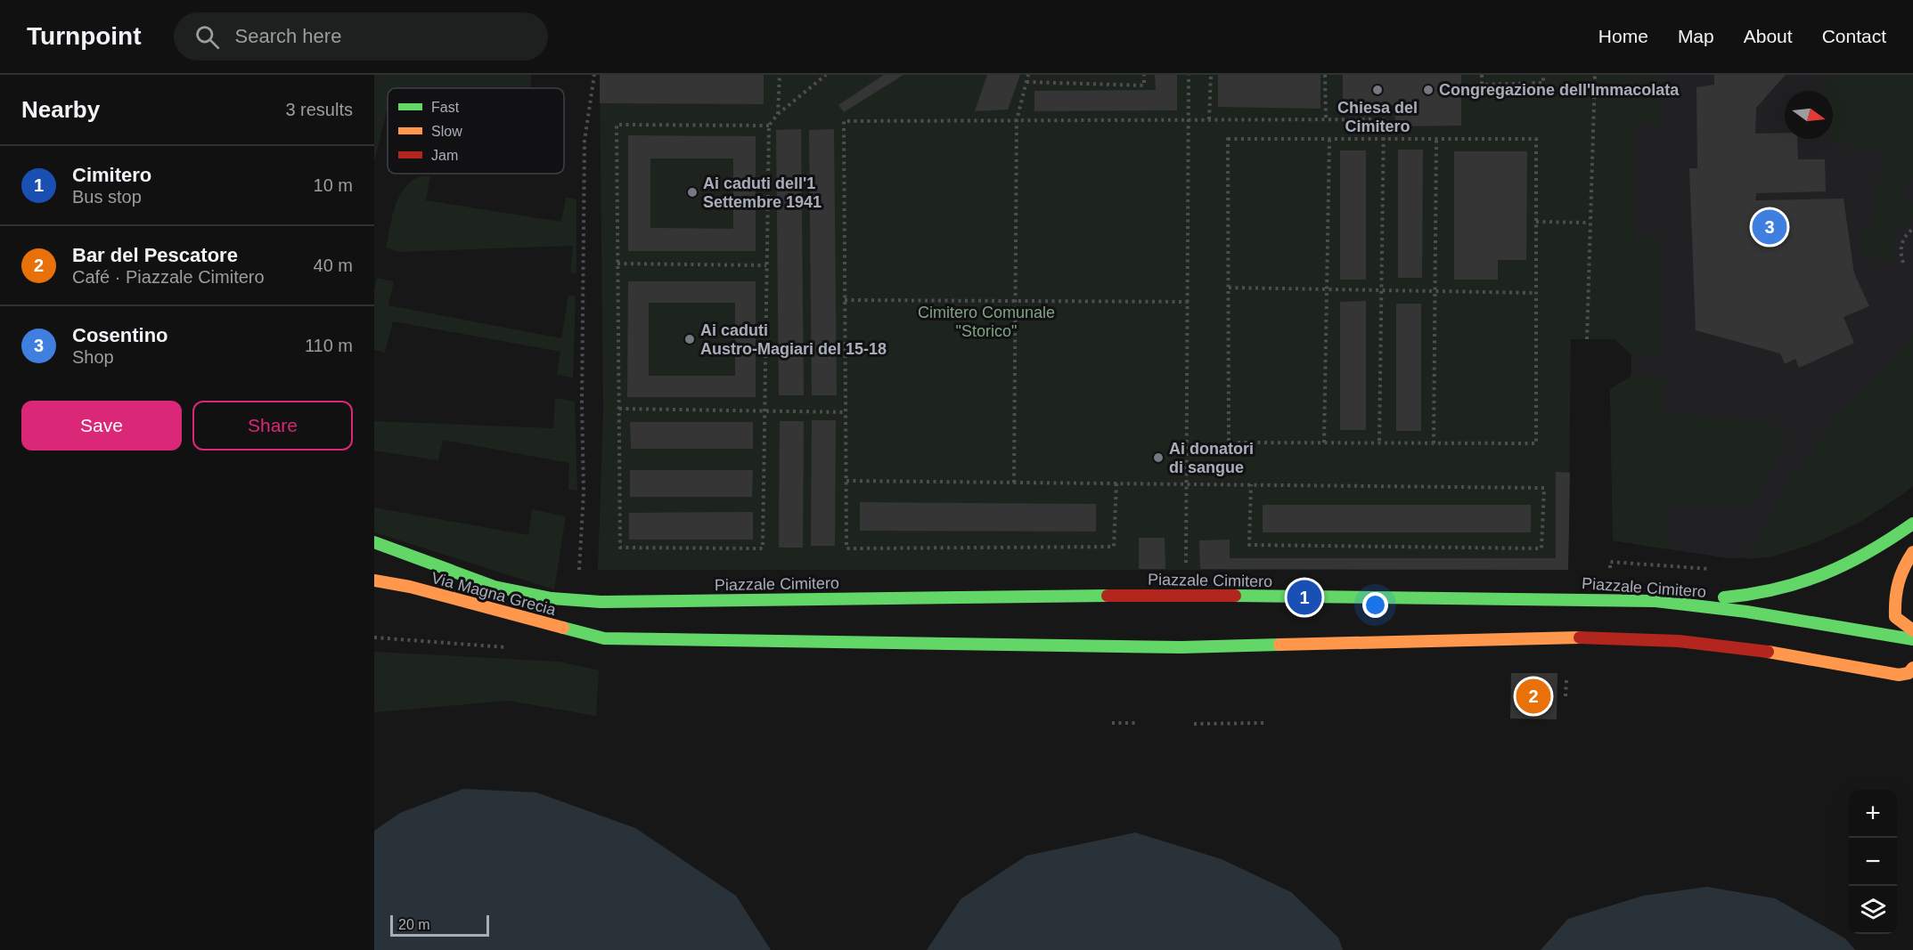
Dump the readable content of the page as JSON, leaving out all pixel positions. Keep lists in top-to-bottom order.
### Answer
{
  "streets": {
    "street": ["Piazzale Cimitero", "Via Magna Grecia"]
  },
  "crossings": [
    ["Piazzale Cimitero", "Via Magna Grecia"]
  ],
  "parks": ["Cimitero Comunale \"Storico\""],
  "places": [
    "Chiesa del Cimitero",
    "Congregazione dell'Immacolata",
    "Ai caduti dell'1 Settembre 1941",
    "Ai caduti Austro-Magiari del 15-18",
    "Ai donatori di sangue"
  ],
  "legend": ["Fast", "Slow", "Jam"],
  "scale_bar": "20 m",
  "north": "right",
  "page": {
    "header": "Turnpoint",
    "search": "Search here",
    "nav": [
      "Home",
      "Map",
      "About",
      "Contact"
    ],
    "heading": ["Nearby", "3 results"],
    "list": [
      {
        "mark": "1",
        "name": "Cimitero",
        "note": "Bus stop",
        "value": "10 m"
      },
      {
        "mark": "2",
        "name": "Bar del Pescatore",
        "note": "Café · Piazzale Cimitero",
        "value": "40 m"
      },
      {
        "mark": "3",
        "name": "Cosentino",
        "note": "Shop",
        "value": "110 m"
      }
    ],
    "pins": ["3", "1", "2"],
    "buttons": ["Save", "Share"],
    "map_buttons": ["+", "−"],
    "scale": "20 m"
  }
}
